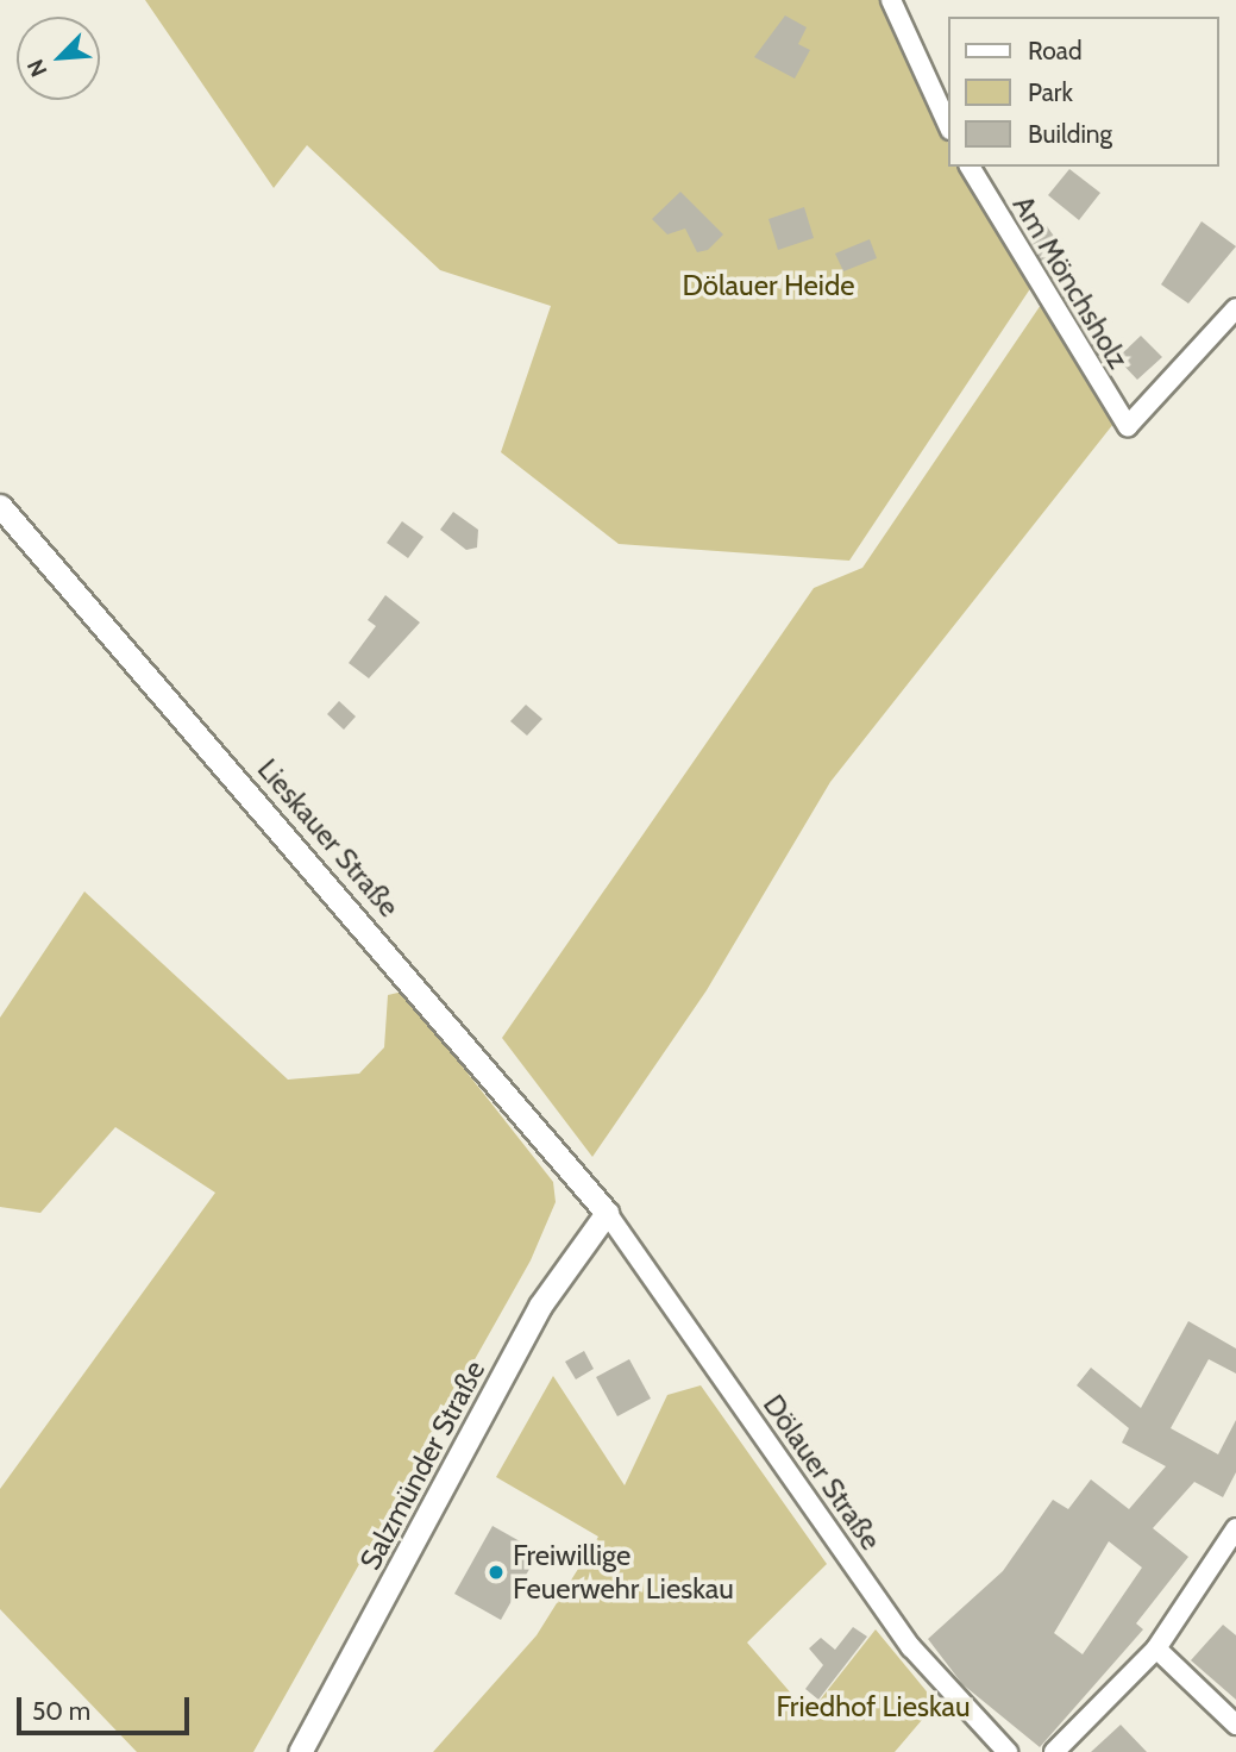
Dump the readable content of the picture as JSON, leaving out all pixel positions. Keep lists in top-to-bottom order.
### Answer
{
  "streets": {
    "street": [
      "Am Mönchsholz",
      "Lieskauer Straße",
      "Salzmünder Straße",
      "Dölauer Straße"
    ]
  },
  "crossings": [
    ["Lieskauer Straße", "Salzmünder Straße"],
    ["Lieskauer Straße", "Dölauer Straße"],
    ["Salzmünder Straße", "Dölauer Straße"]
  ],
  "parks": ["Dölauer Heide", "Friedhof Lieskau"],
  "places": ["Freiwillige Feuerwehr Lieskau"],
  "legend": ["Road", "Park", "Building"],
  "scale_bar": "50 m",
  "north": "bottom left"
}
